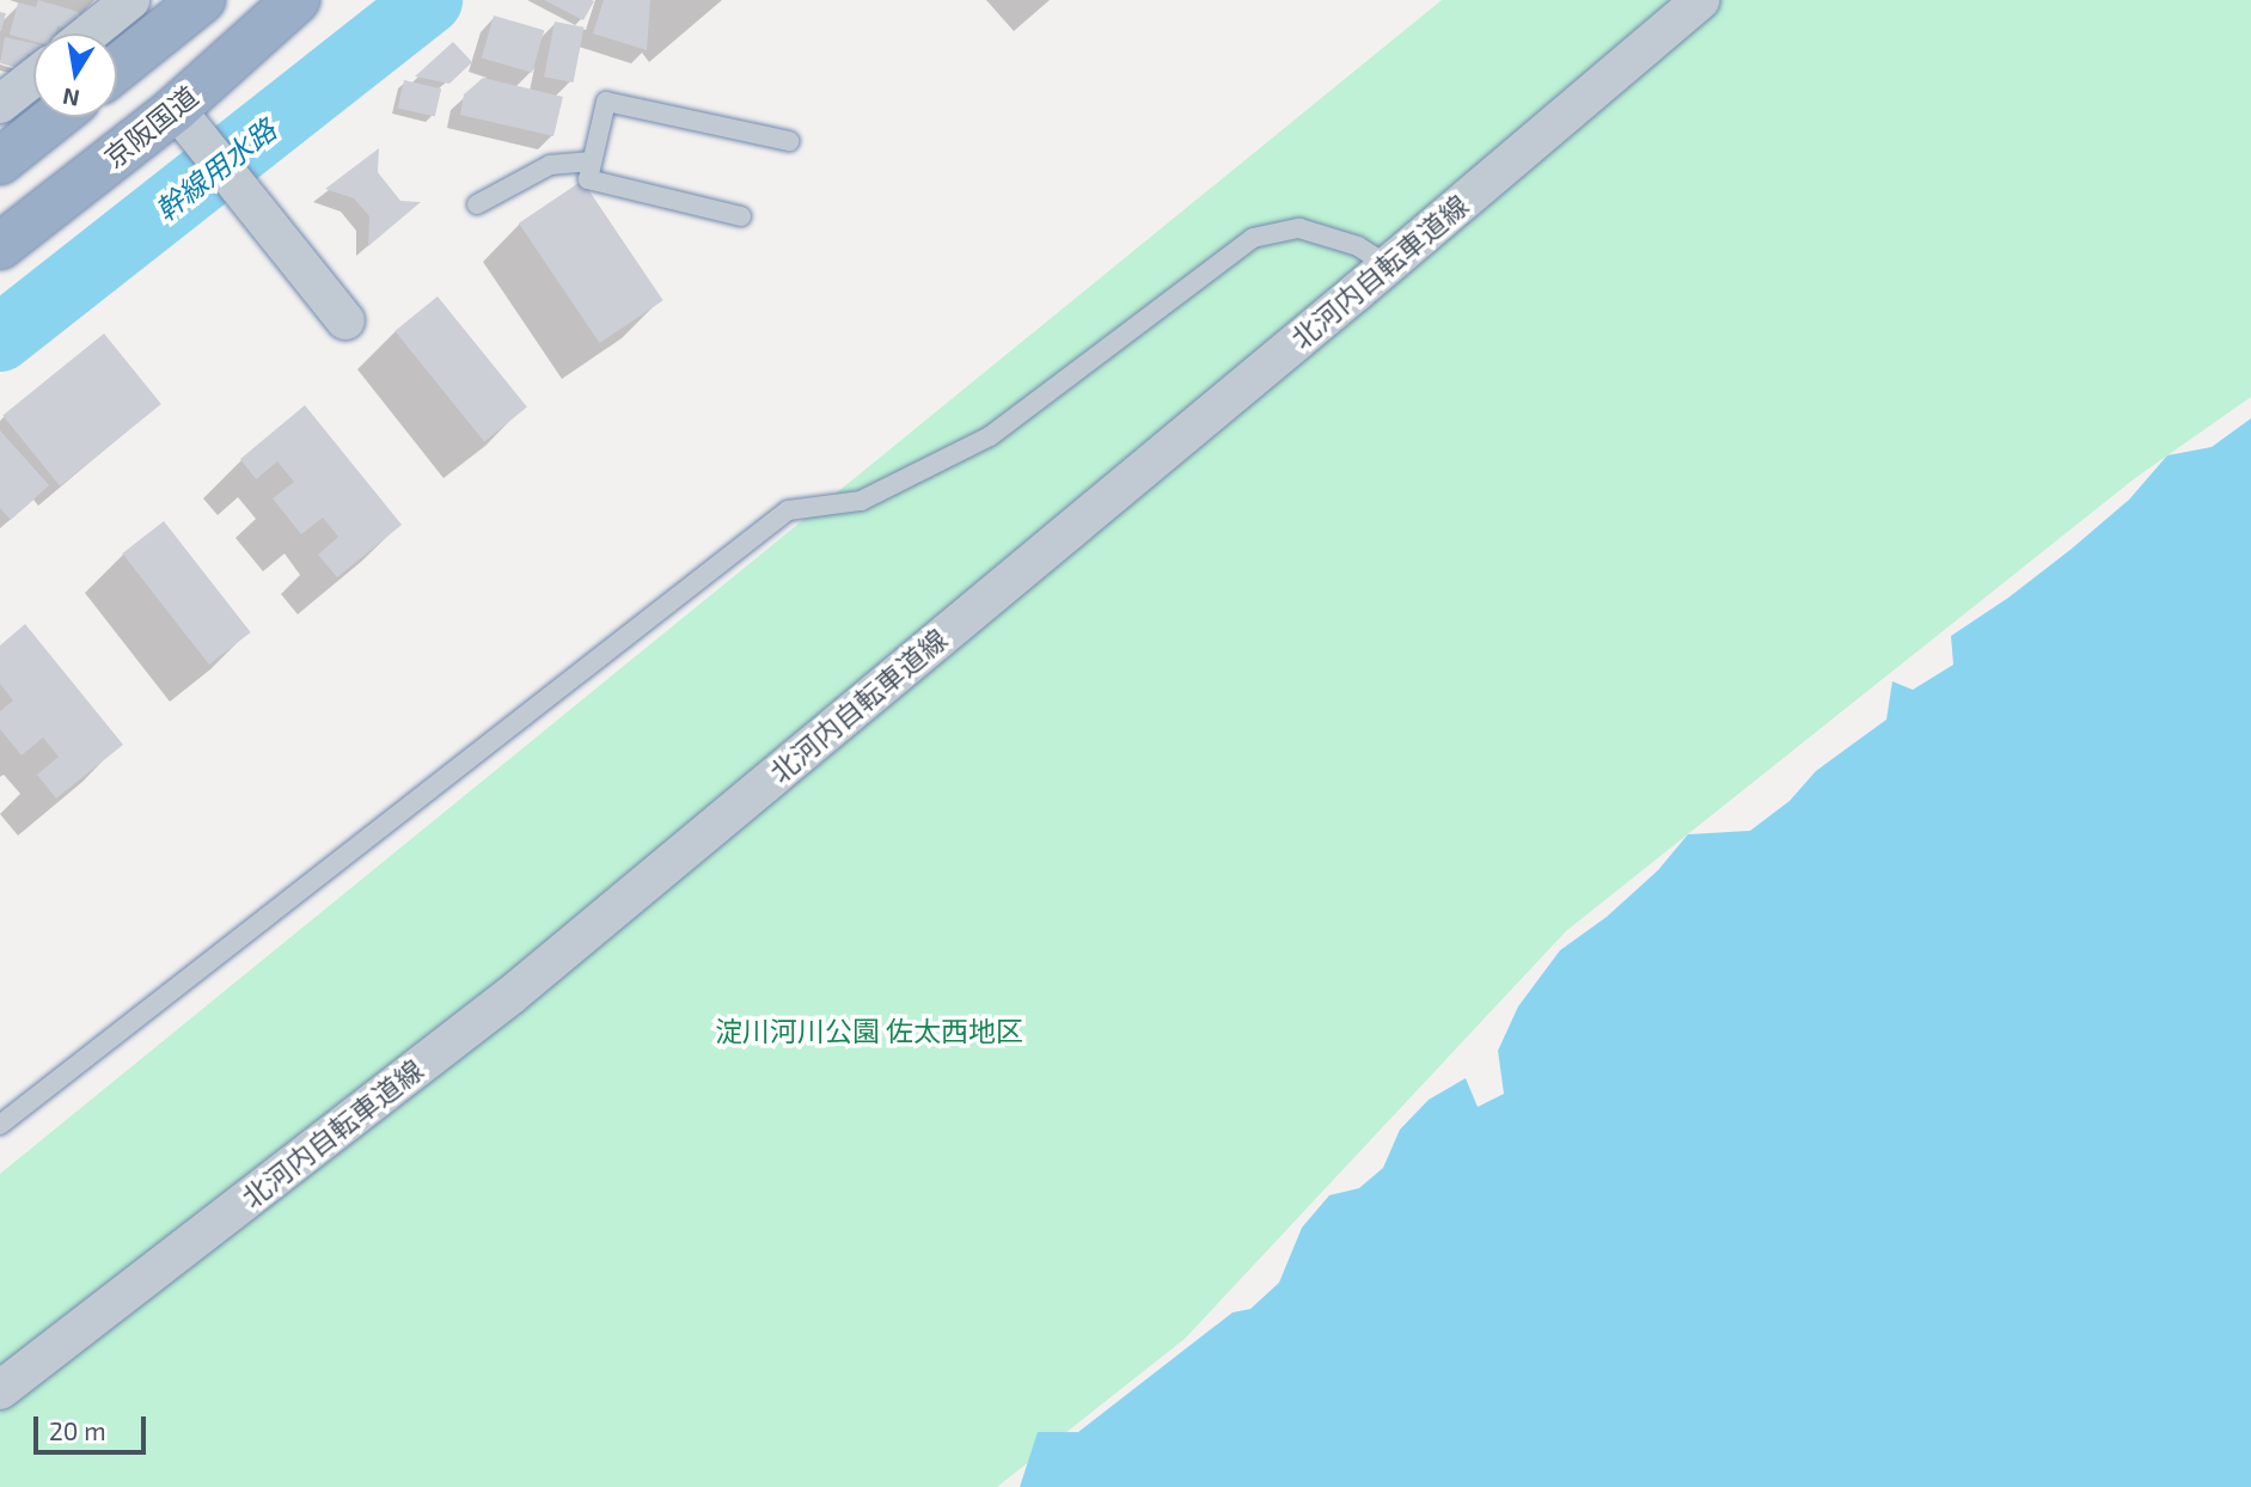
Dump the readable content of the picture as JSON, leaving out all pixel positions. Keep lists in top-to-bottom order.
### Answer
{
  "streets": {
    "highway": ["京阪国道"],
    "street": ["北河内自転車道線"]
  },
  "water": ["幹線用水路"],
  "parks": ["淀川河川公園 佐太西地区"],
  "scale_bar": "20 m",
  "north": "bottom"
}
